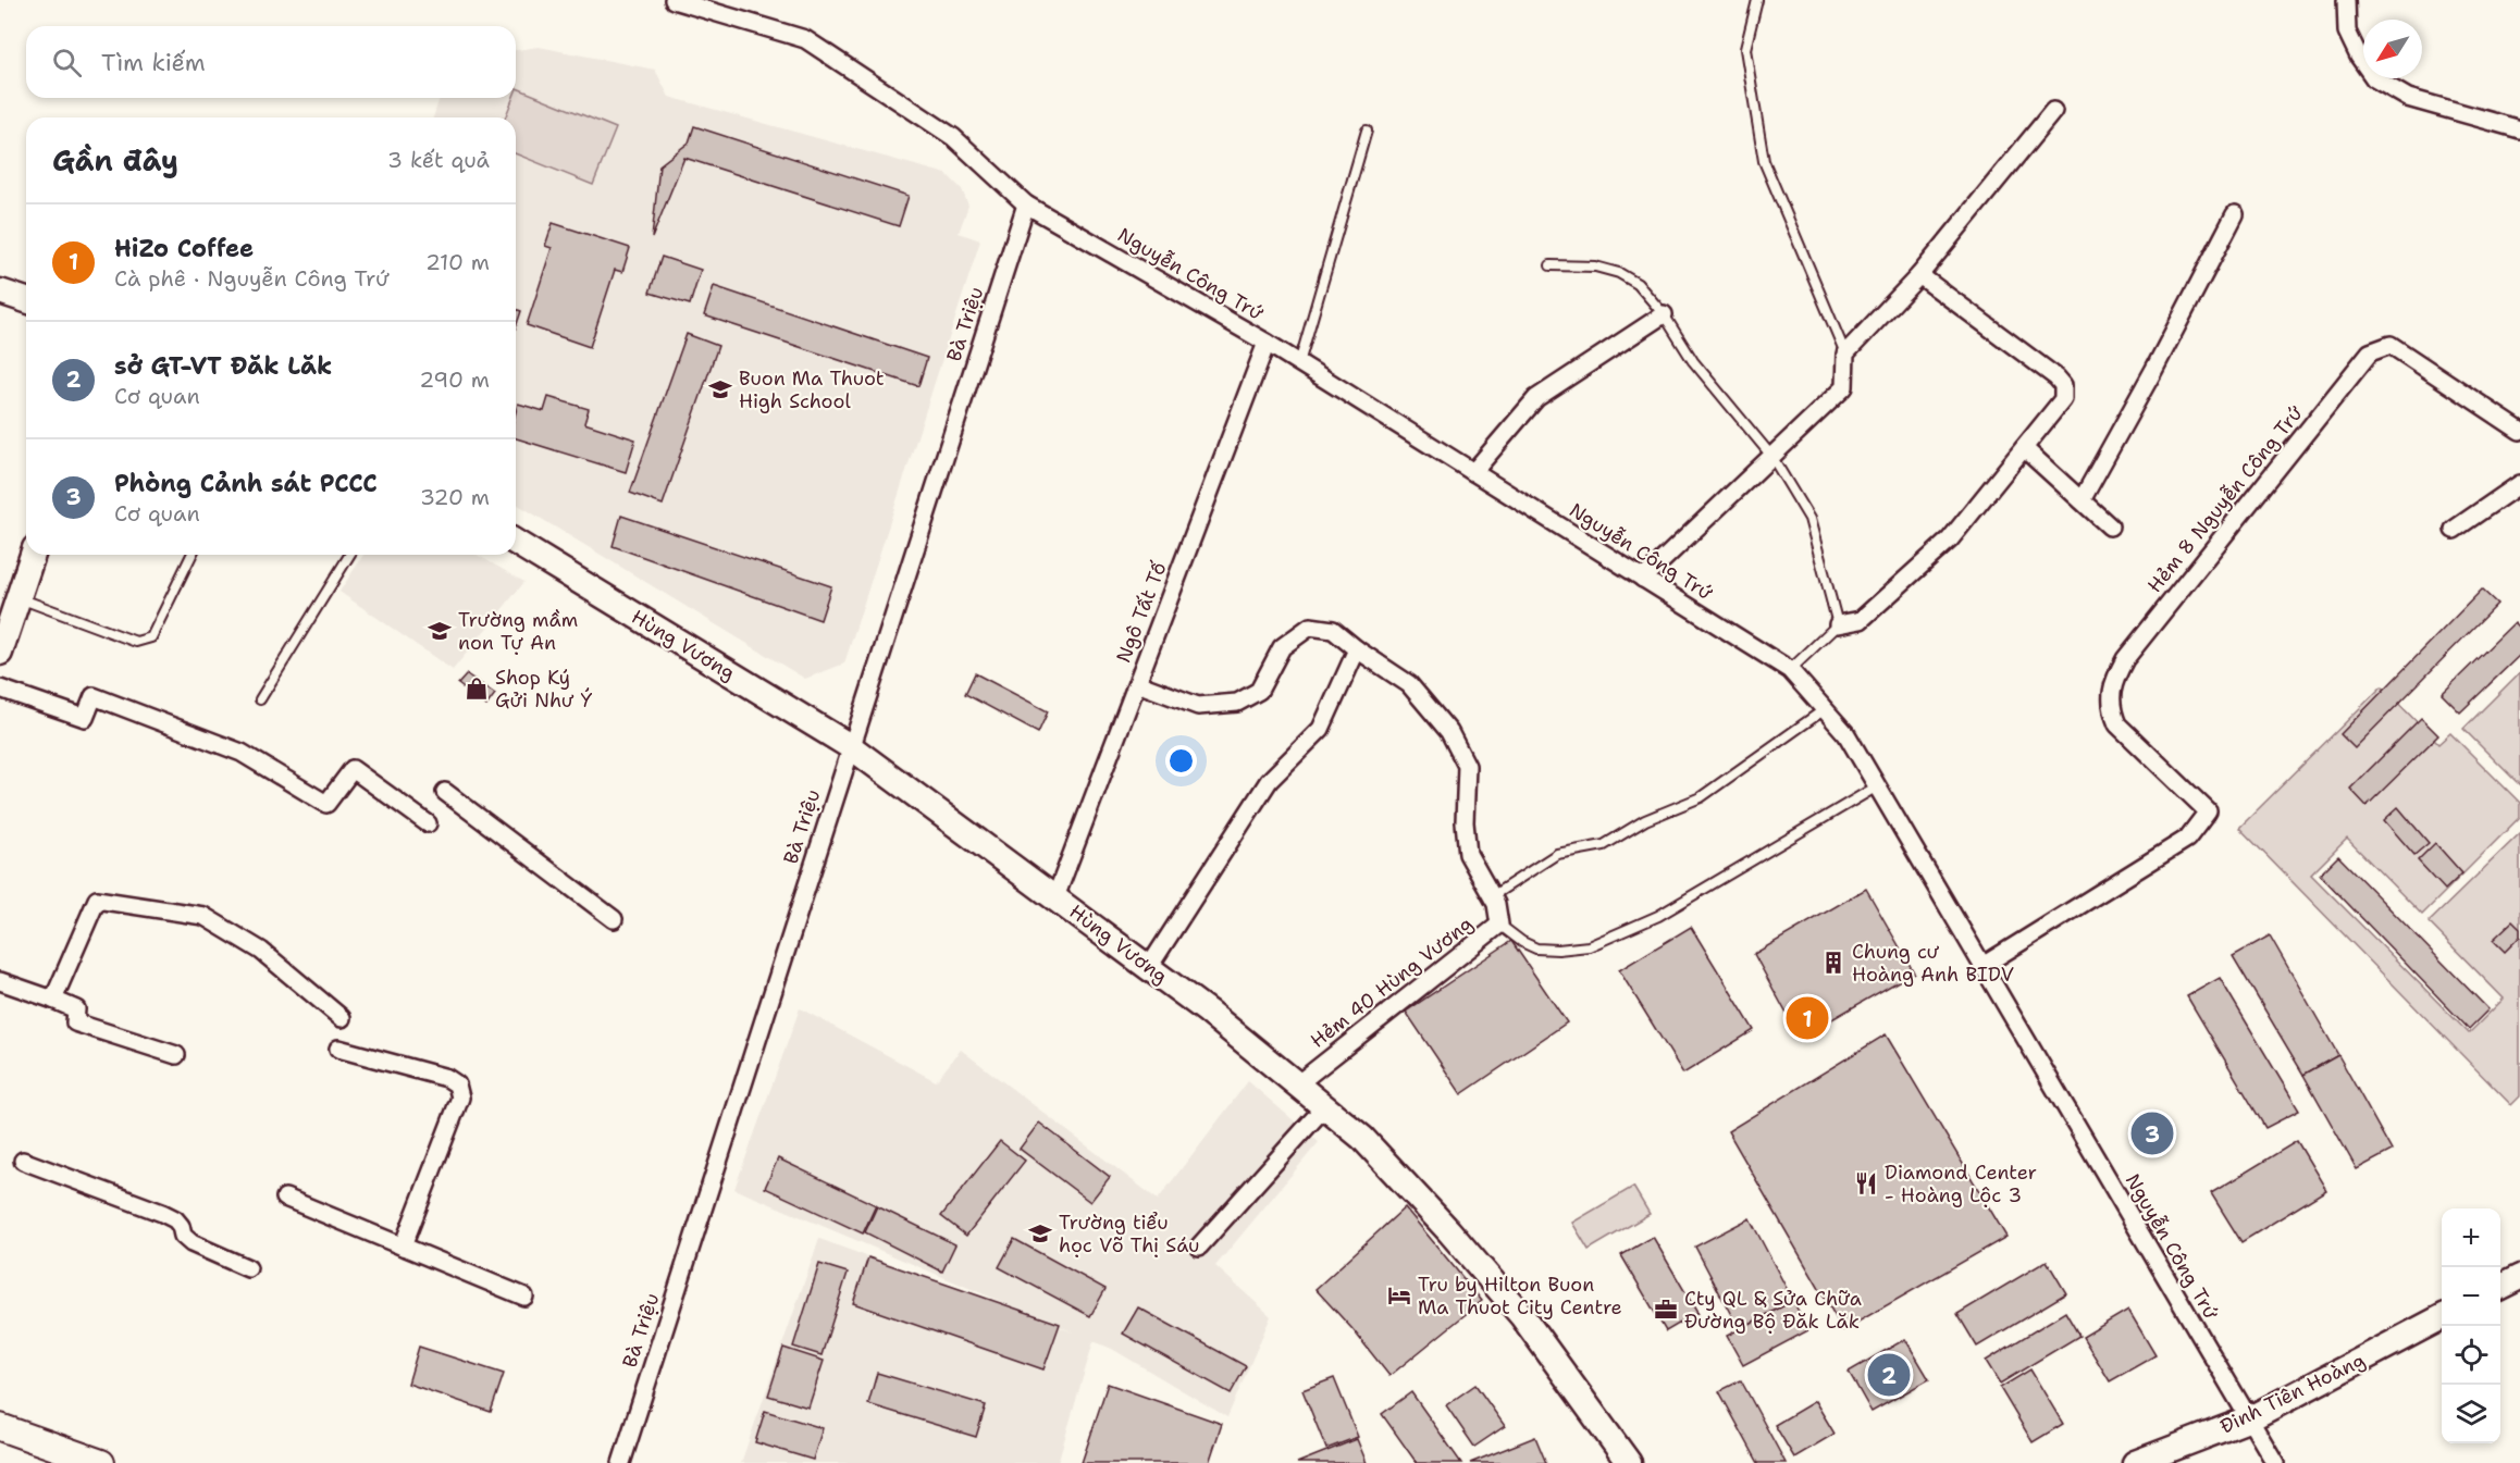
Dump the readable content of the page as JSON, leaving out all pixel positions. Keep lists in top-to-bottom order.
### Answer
{
  "streets": {
    "street": [
      "Nguyễn Công Trứ",
      "Bà Triệu",
      "Hẻm 8 Nguyễn Công Trứ",
      "Ngô Tất Tố",
      "Hùng Vương",
      "Hẻm 40 Hùng Vương",
      "Đinh Tiên Hoàng"
    ]
  },
  "crossings": [
    ["Nguyễn Công Trứ", "Bà Triệu"],
    ["Nguyễn Công Trứ", "Hẻm 8 Nguyễn Công Trứ"],
    ["Nguyễn Công Trứ", "Ngô Tất Tố"],
    ["Nguyễn Công Trứ", "Đinh Tiên Hoàng"],
    ["Bà Triệu", "Hùng Vương"],
    ["Ngô Tất Tố", "Hùng Vương"],
    ["Ngô Tất Tố", "Hẻm 40 Hùng Vương"],
    ["Hùng Vương", "Hẻm 40 Hùng Vương"]
  ],
  "places": {
    "school or university": ["Buon Ma Thuot High School", "Trường mầm non Tự An", "Trường tiểu học Võ Thị Sáu"],
    "shop": ["Shop Ký Gửi Như Ý"],
    "building": ["Chung cư Hoàng Anh BIDV"],
    "restaurant": ["Diamond Center - Hoàng Lộc 3"],
    "hotel": ["Tru by Hilton Buon Ma Thuot City Centre"],
    "office": ["Cty QL & Sửa Chữa Đường Bộ Đăk Lăk"]
  },
  "north": "bottom left",
  "page": {
    "search": "Tìm kiếm",
    "heading": ["Gần đây", "3 kết quả"],
    "list": [
      {
        "mark": "1",
        "name": "HiZo Coffee",
        "note": "Cà phê · Nguyễn Công Trứ",
        "value": "210 m"
      },
      {
        "mark": "2",
        "name": "sở GT-VT Đăk Lăk",
        "note": "Cơ quan",
        "value": "290 m"
      },
      {
        "mark": "3",
        "name": "Phòng Cảnh sát PCCC",
        "note": "Cơ quan",
        "value": "320 m"
      }
    ],
    "pins": ["1", "3", "2"],
    "map_buttons": ["+", "−"]
  }
}
